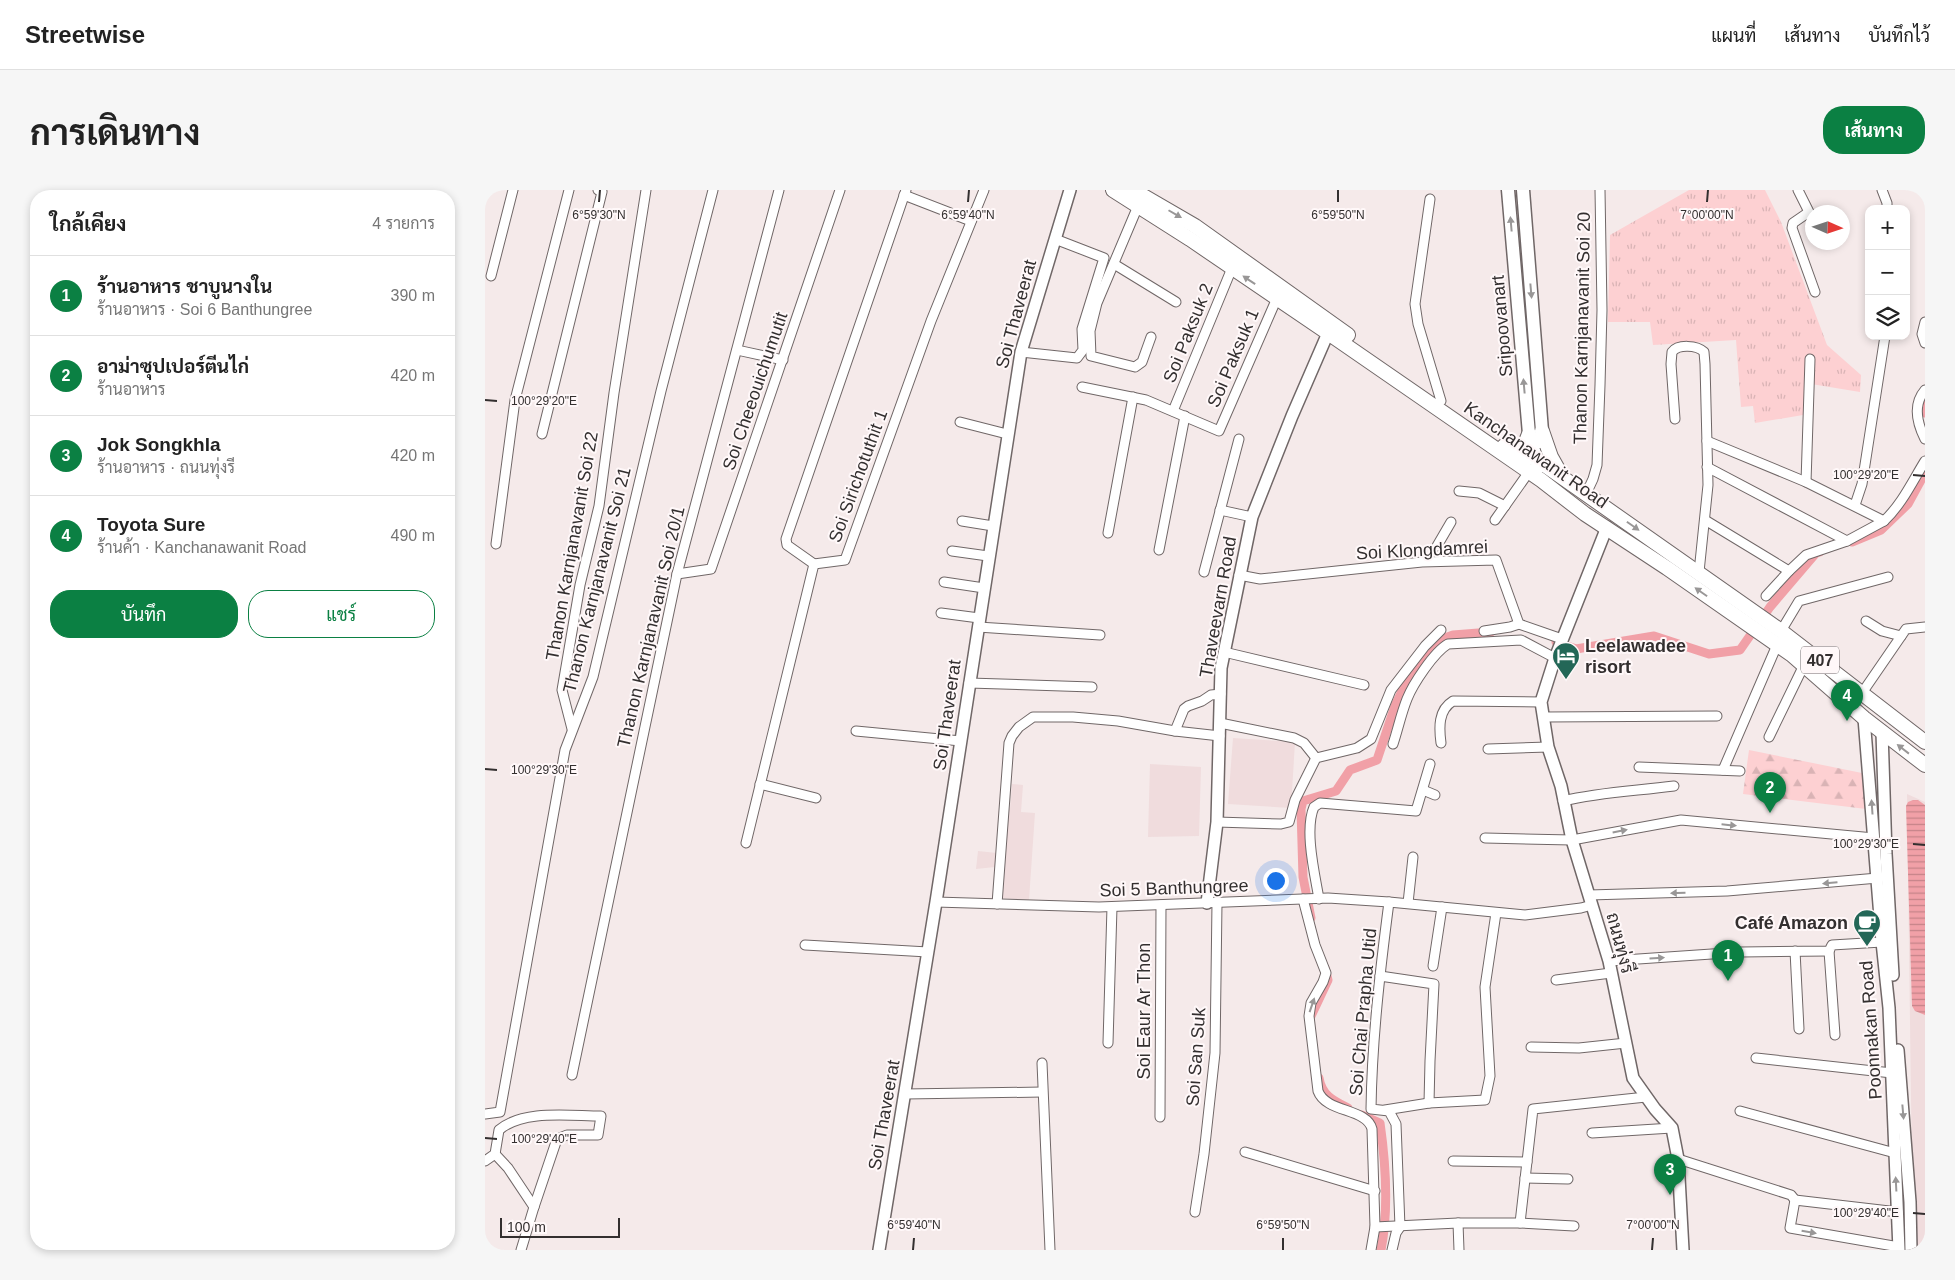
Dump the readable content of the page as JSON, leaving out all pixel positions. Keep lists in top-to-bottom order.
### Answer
{
  "streets": {
    "main road": ["Sripoovanart", "Kanchanawanit Road", "407"],
    "street": [
      "Soi Thaveerat",
      "Thanon Karnjanavanit Soi 20",
      "Soi Paksuk 2",
      "Soi Paksuk 1",
      "Soi Cheeouichumutit",
      "Soi Sirichotuthit 1",
      "Thanon Karnjanavanit Soi 22",
      "Soi Klongdamrei",
      "Thanon Karnjanavanit Soi 21",
      "Thaveevarn Road",
      "Thanon Karnjanavanit Soi 20/1",
      "Soi 5 Banthungree",
      "ถนนทุ่งรี",
      "Soi Eaur Ar Thon",
      "Soi Chai Prapha Utid",
      "Poonnakan Road",
      "Soi San Suk"
    ]
  },
  "crossings": [
    ["Soi Thaveerat", "Soi 5 Banthungree"],
    ["Sripoovanart", "Kanchanawanit Road"],
    ["Sripoovanart", "Soi Klongdamrei"],
    ["Thanon Karnjanavanit Soi 20", "Kanchanawanit Road"],
    ["Soi Paksuk 2", "Kanchanawanit Road"],
    ["Soi Paksuk 1", "Kanchanawanit Road"],
    ["Soi Cheeouichumutit", "Thanon Karnjanavanit Soi 20/1"],
    ["Kanchanawanit Road", "Soi Klongdamrei"],
    ["Kanchanawanit Road", "Thaveevarn Road"],
    ["Kanchanawanit Road", "ถนนทุ่งรี"],
    ["Kanchanawanit Road", "Poonnakan Road"],
    ["Thanon Karnjanavanit Soi 22", "Thanon Karnjanavanit Soi 21"],
    ["Soi Klongdamrei", "Thaveevarn Road"],
    ["Thaveevarn Road", "Soi 5 Banthungree"],
    ["Thaveevarn Road", "Soi San Suk"],
    ["Soi 5 Banthungree", "ถนนทุ่งรี"],
    ["Soi 5 Banthungree", "Soi Eaur Ar Thon"],
    ["Soi 5 Banthungree", "Soi Chai Prapha Utid"],
    ["Soi 5 Banthungree", "Poonnakan Road"],
    ["Soi 5 Banthungree", "Soi San Suk"]
  ],
  "places": {
    "hotel": ["Leelawadee risort"],
    "cafe": ["Café Amazon"]
  },
  "scale_bar": "100 m",
  "north": "right",
  "page": {
    "header": "Streetwise",
    "nav": ["แผนที่", "เส้นทาง", "บันทึกไว้"],
    "buttons": [
      "เส้นทาง",
      ["บันทึก", "แชร์"]
    ],
    "title": "การเดินทาง",
    "heading": ["ใกล้เคียง", "4 รายการ"],
    "map_buttons": ["+", "−"],
    "list": [
      {
        "mark": "1",
        "name": "ร้านอาหาร ชาบูนางใน",
        "note": "ร้านอาหาร · Soi 6 Banthungree",
        "value": "390 m"
      },
      {
        "mark": "2",
        "name": "อาม่าซุปเปอร์ตีนไก่",
        "note": "ร้านอาหาร",
        "value": "420 m"
      },
      {
        "mark": "3",
        "name": "Jok Songkhla",
        "note": "ร้านอาหาร · ถนนทุ่งรี",
        "value": "420 m"
      },
      {
        "mark": "4",
        "name": "Toyota Sure",
        "note": "ร้านค้า · Kanchanawanit Road",
        "value": "490 m"
      }
    ],
    "pins": [
      "4",
      "2",
      "1",
      "3"
    ],
    "scale": "100 m"
  },
  "coordinates": [
    "6°59'30\"N",
    "6°59'40\"N",
    "6°59'50\"N",
    "7°00'00\"N",
    "100°29'20\"E",
    "100°29'30\"E",
    "100°29'40\"E"
  ]
}
